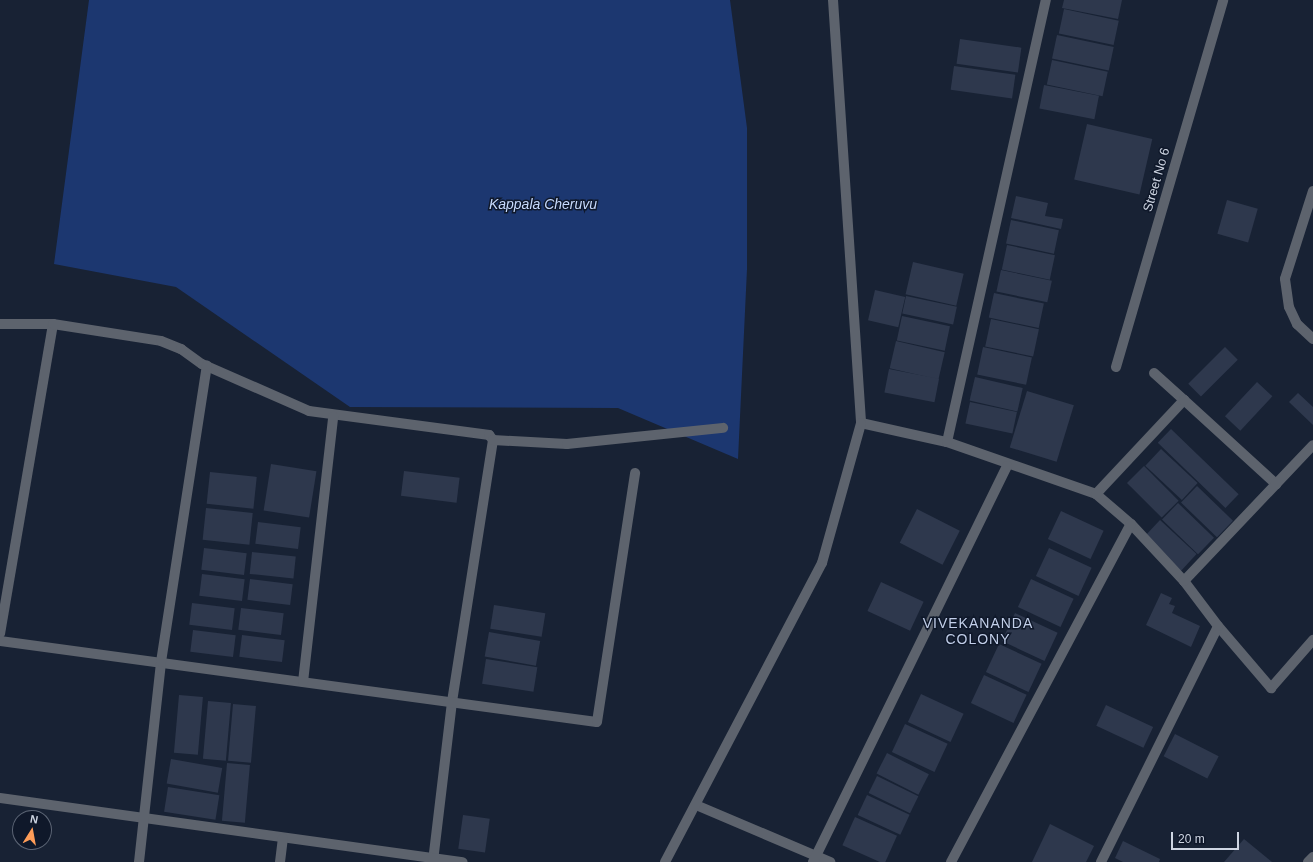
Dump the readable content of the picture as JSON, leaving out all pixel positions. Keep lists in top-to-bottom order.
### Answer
{
  "streets": {
    "street": ["Street No 6"]
  },
  "districts": ["VIVEKANANDA COLONY"],
  "water": ["Kappala Cheruvu"],
  "scale_bar": "20 m",
  "north": "top"
}
